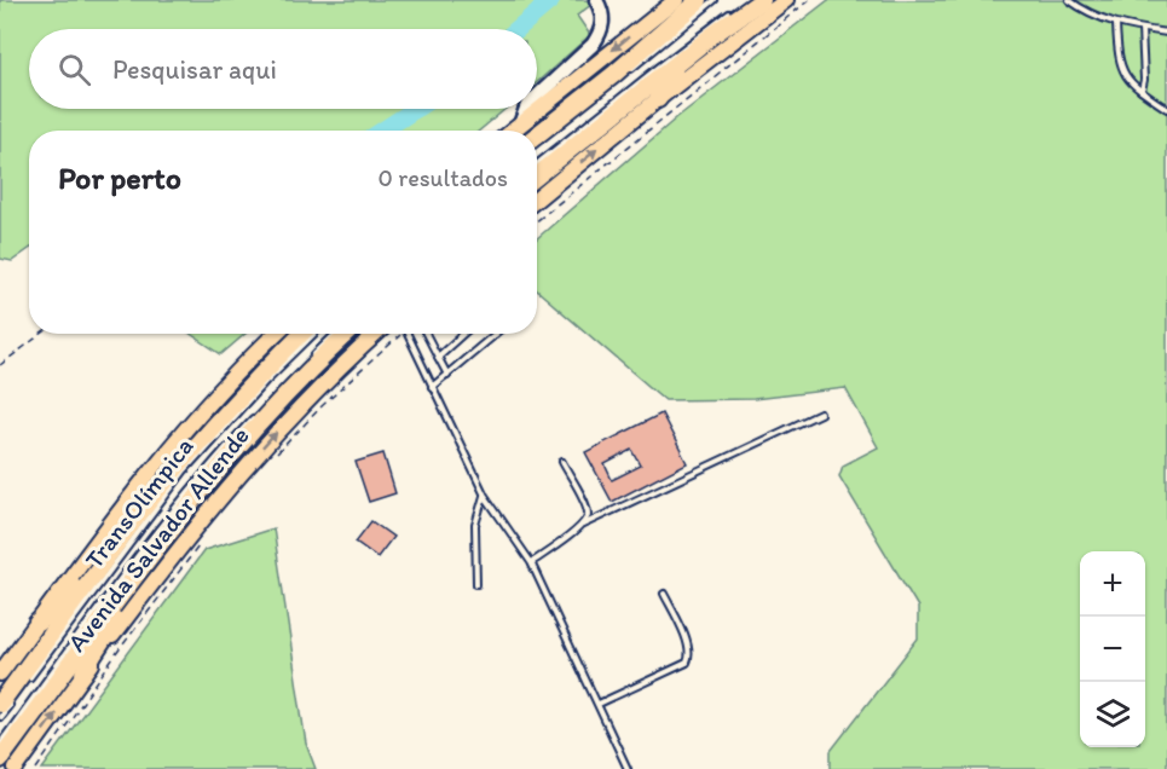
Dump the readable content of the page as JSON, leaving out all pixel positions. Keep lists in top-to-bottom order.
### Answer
{
  "streets": {
    "highway": ["Avenida Salvador Allende"],
    "lane": ["TransOlímpica"]
  },
  "page": {
    "search": "Pesquisar aqui",
    "heading": ["Por perto", "0 resultados"],
    "map_buttons": ["+", "−"]
  }
}
